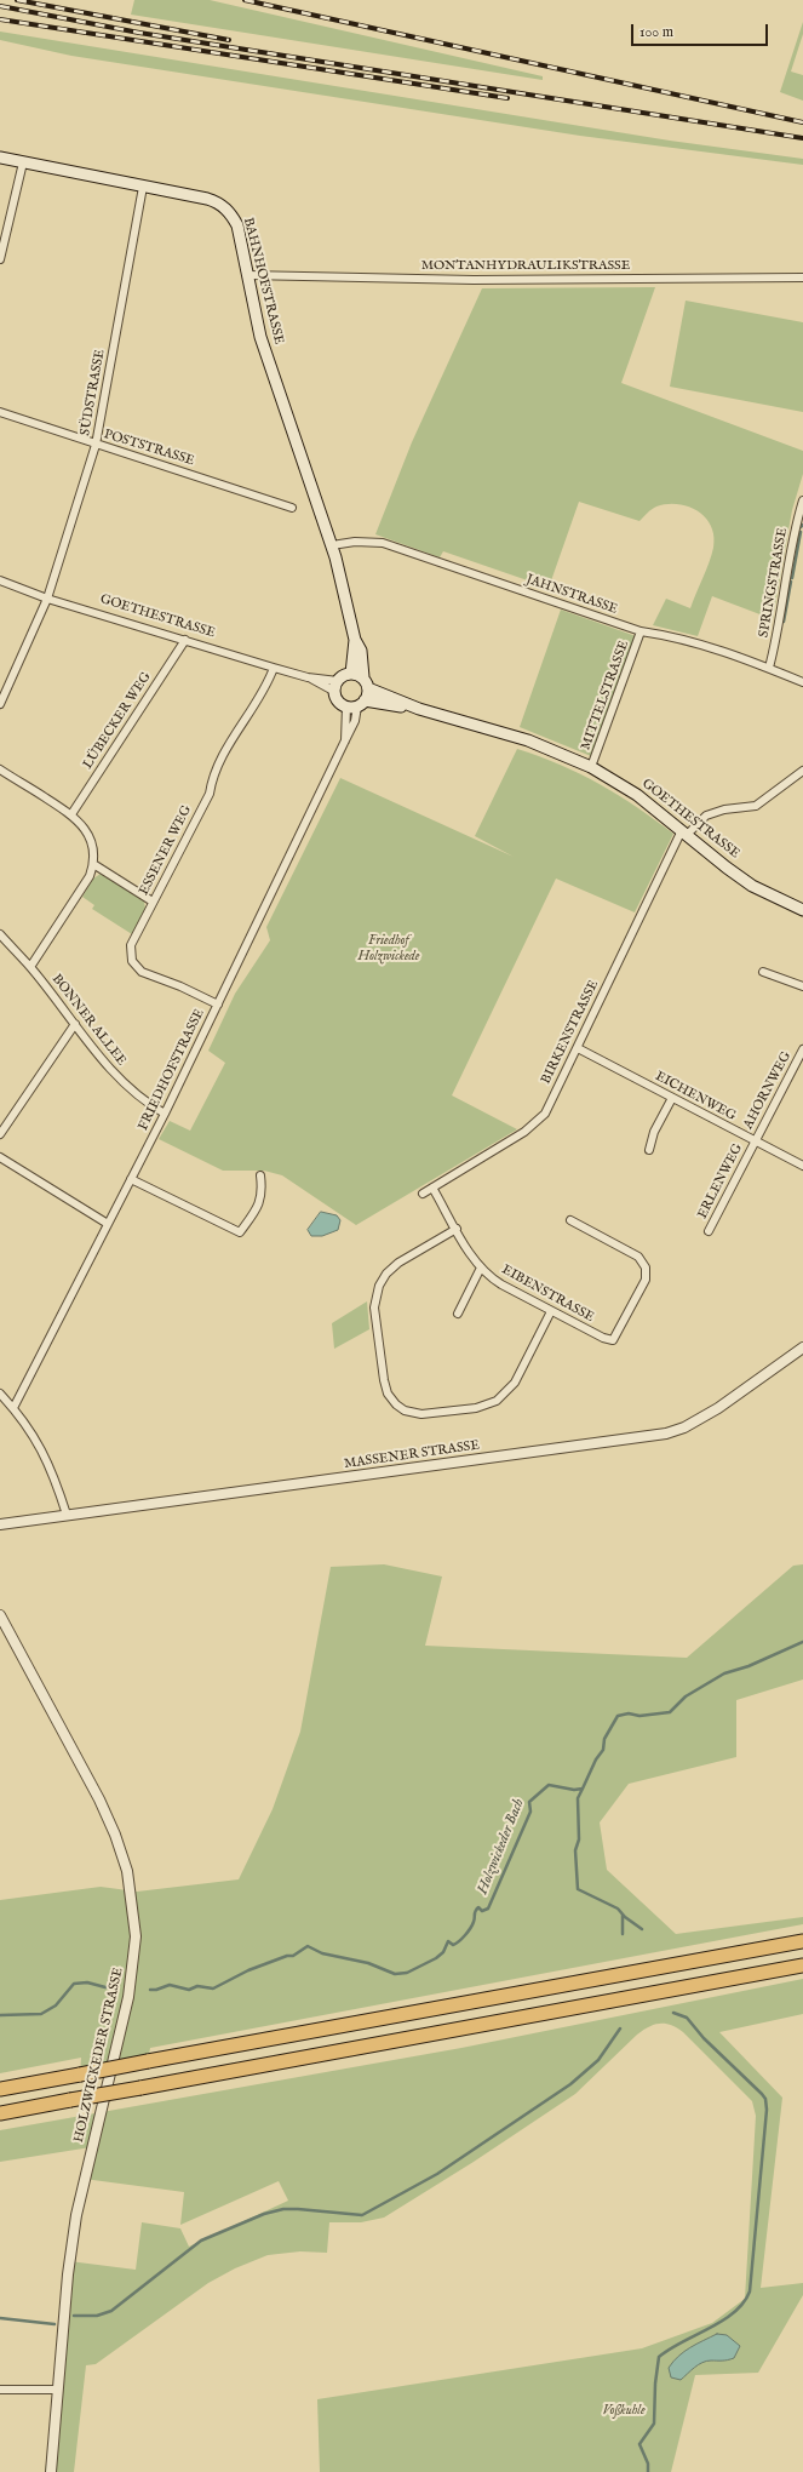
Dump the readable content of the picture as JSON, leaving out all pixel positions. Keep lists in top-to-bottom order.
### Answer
{
  "streets": {
    "main road": ["BAHNHOFSTRASSE", "GOETHESTRASSE"],
    "street": [
      "MONTANHYDRAULIKSTRASSE",
      "SÜDSTRASSE",
      "POSTSTRASSE",
      "SPRINGSTRASSE",
      "JAHNSTRASSE",
      "MITTELSTRASSE",
      "LÜBECKER WEG",
      "ESSENER WEG",
      "BONNER ALLEE",
      "BIRKENSTRASSE",
      "FRIEDHOFSTRASSE",
      "AHORNWEG",
      "EICHENWEG",
      "ERLENWEG",
      "EIBENSTRASSE",
      "MASSENER STRASSE",
      "HOLZWICKEDER STRASSE"
    ]
  },
  "crossings": [
    ["MONTANHYDRAULIKSTRASSE", "BAHNHOFSTRASSE"],
    ["BAHNHOFSTRASSE", "SÜDSTRASSE"],
    ["BAHNHOFSTRASSE", "JAHNSTRASSE"],
    ["BAHNHOFSTRASSE", "GOETHESTRASSE"],
    ["BAHNHOFSTRASSE", "FRIEDHOFSTRASSE"],
    ["SÜDSTRASSE", "POSTSTRASSE"],
    ["SÜDSTRASSE", "GOETHESTRASSE"],
    ["SPRINGSTRASSE", "JAHNSTRASSE"],
    ["JAHNSTRASSE", "MITTELSTRASSE"],
    ["GOETHESTRASSE", "MITTELSTRASSE"],
    ["GOETHESTRASSE", "LÜBECKER WEG"],
    ["GOETHESTRASSE", "ESSENER WEG"],
    ["GOETHESTRASSE", "BIRKENSTRASSE"],
    ["GOETHESTRASSE", "FRIEDHOFSTRASSE"],
    ["ESSENER WEG", "FRIEDHOFSTRASSE"],
    ["BONNER ALLEE", "FRIEDHOFSTRASSE"],
    ["BIRKENSTRASSE", "EICHENWEG"],
    ["BIRKENSTRASSE", "EIBENSTRASSE"],
    ["AHORNWEG", "EICHENWEG"],
    ["AHORNWEG", "ERLENWEG"],
    ["EICHENWEG", "ERLENWEG"]
  ],
  "water": ["Holzwickeder Bach"],
  "parks": ["Friedhof Holzwickede", "Voßkuhle"],
  "scale_bar": "100 m"
}
